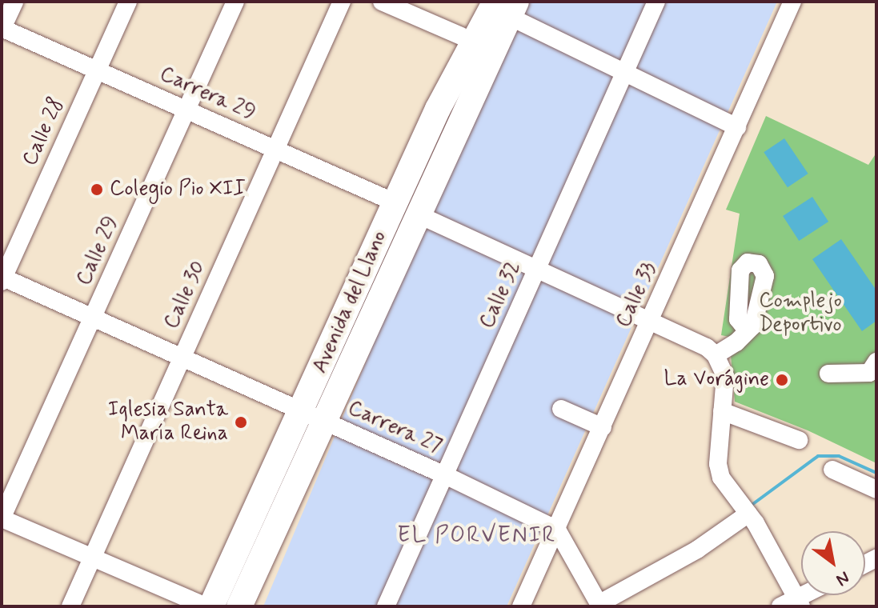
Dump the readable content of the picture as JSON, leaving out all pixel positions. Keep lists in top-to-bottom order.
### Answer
{
  "streets": {
    "highway": ["Avenida del Llano"],
    "street": [
      "Carrera 29",
      "Calle 28",
      "Calle 29",
      "Calle 30",
      "Calle 32",
      "Calle 33",
      "Carrera 27"
    ]
  },
  "crossings": [
    ["Carrera 29", "Calle 28"],
    ["Carrera 29", "Calle 29"],
    ["Carrera 29", "Calle 30"],
    ["Carrera 29", "Avenida del Llano"],
    ["Calle 28", "Carrera 27"],
    ["Calle 29", "Carrera 27"],
    ["Calle 30", "Carrera 27"],
    ["Calle 32", "Carrera 27"],
    ["Calle 33", "Carrera 27"],
    ["Avenida del Llano", "Carrera 27"]
  ],
  "districts": ["EL PORVENIR"],
  "parks": ["Complejo Deportivo"],
  "places": ["Colegio Pio XII", "La Vorágine", "Iglesia Santa María Reina"],
  "north": "bottom right"
}
